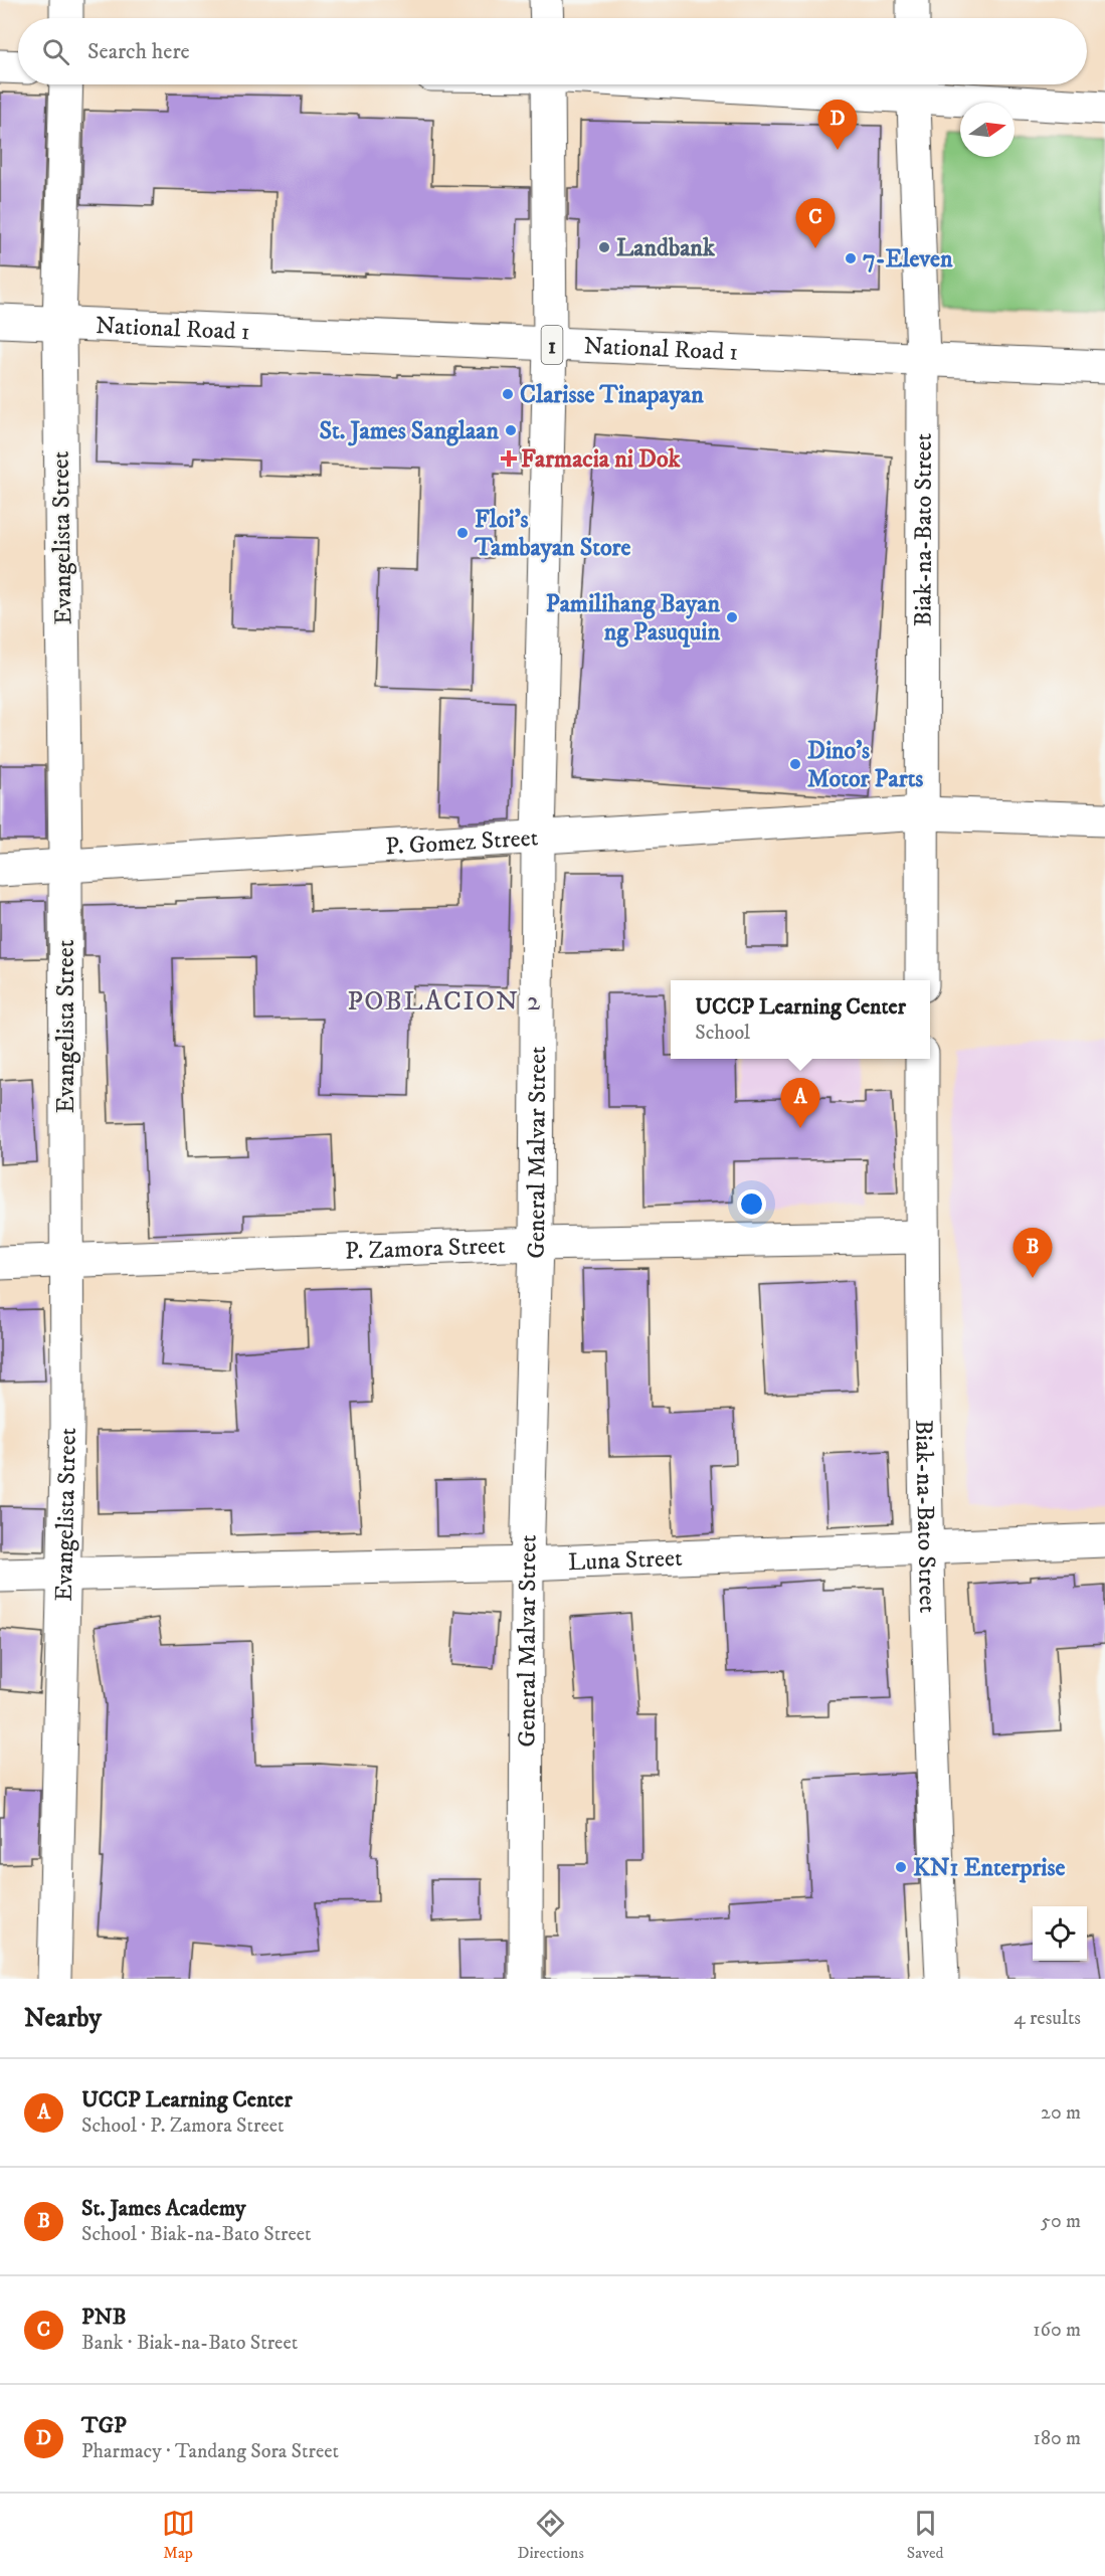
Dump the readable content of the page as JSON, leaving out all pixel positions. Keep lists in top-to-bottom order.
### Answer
{
  "streets": {
    "street": [
      "National Road 1",
      "1",
      "Biak-na-Bato Street",
      "Evangelista Street",
      "P. Gomez Street",
      "General Malvar Street",
      "P. Zamora Street",
      "Luna Street"
    ]
  },
  "crossings": [
    ["National Road 1", "Biak-na-Bato Street"],
    ["National Road 1", "Evangelista Street"],
    ["National Road 1", "General Malvar Street"],
    ["Biak-na-Bato Street", "P. Gomez Street"],
    ["Biak-na-Bato Street", "P. Zamora Street"],
    ["Biak-na-Bato Street", "Luna Street"],
    ["Evangelista Street", "P. Gomez Street"],
    ["Evangelista Street", "P. Zamora Street"],
    ["Evangelista Street", "Luna Street"],
    ["P. Gomez Street", "General Malvar Street"],
    ["General Malvar Street", "P. Zamora Street"],
    ["General Malvar Street", "Luna Street"]
  ],
  "districts": ["POBLACION 2"],
  "places": {
    "other": [
      "Landbank",
      "7-Eleven",
      "Clarisse Tinapayan",
      "St. James Sanglaan",
      "Floi's Tambayan Store",
      "Pamilihang Bayan ng Pasuquin",
      "Dino’s Motor Parts",
      "KN1 Enterprise"
    ],
    "health": ["Farmacia ni Dok"]
  },
  "north": "right",
  "page": {
    "search": "Search here",
    "pins": [
      "D",
      "C",
      "A",
      "B"
    ],
    "popup": ["UCCP Learning Center", "School"],
    "heading": ["Nearby", "4 results"],
    "list": [
      {
        "mark": "A",
        "name": "UCCP Learning Center",
        "note": "School · P. Zamora Street",
        "value": "20 m"
      },
      {
        "mark": "B",
        "name": "St. James Academy",
        "note": "School · Biak-na-Bato Street",
        "value": "50 m"
      },
      {
        "mark": "C",
        "name": "PNB",
        "note": "Bank · Biak-na-Bato Street",
        "value": "160 m"
      },
      {
        "mark": "D",
        "name": "TGP",
        "note": "Pharmacy · Tandang Sora Street",
        "value": "180 m"
      }
    ],
    "nav": ["Map", "Directions", "Saved"]
  }
}
